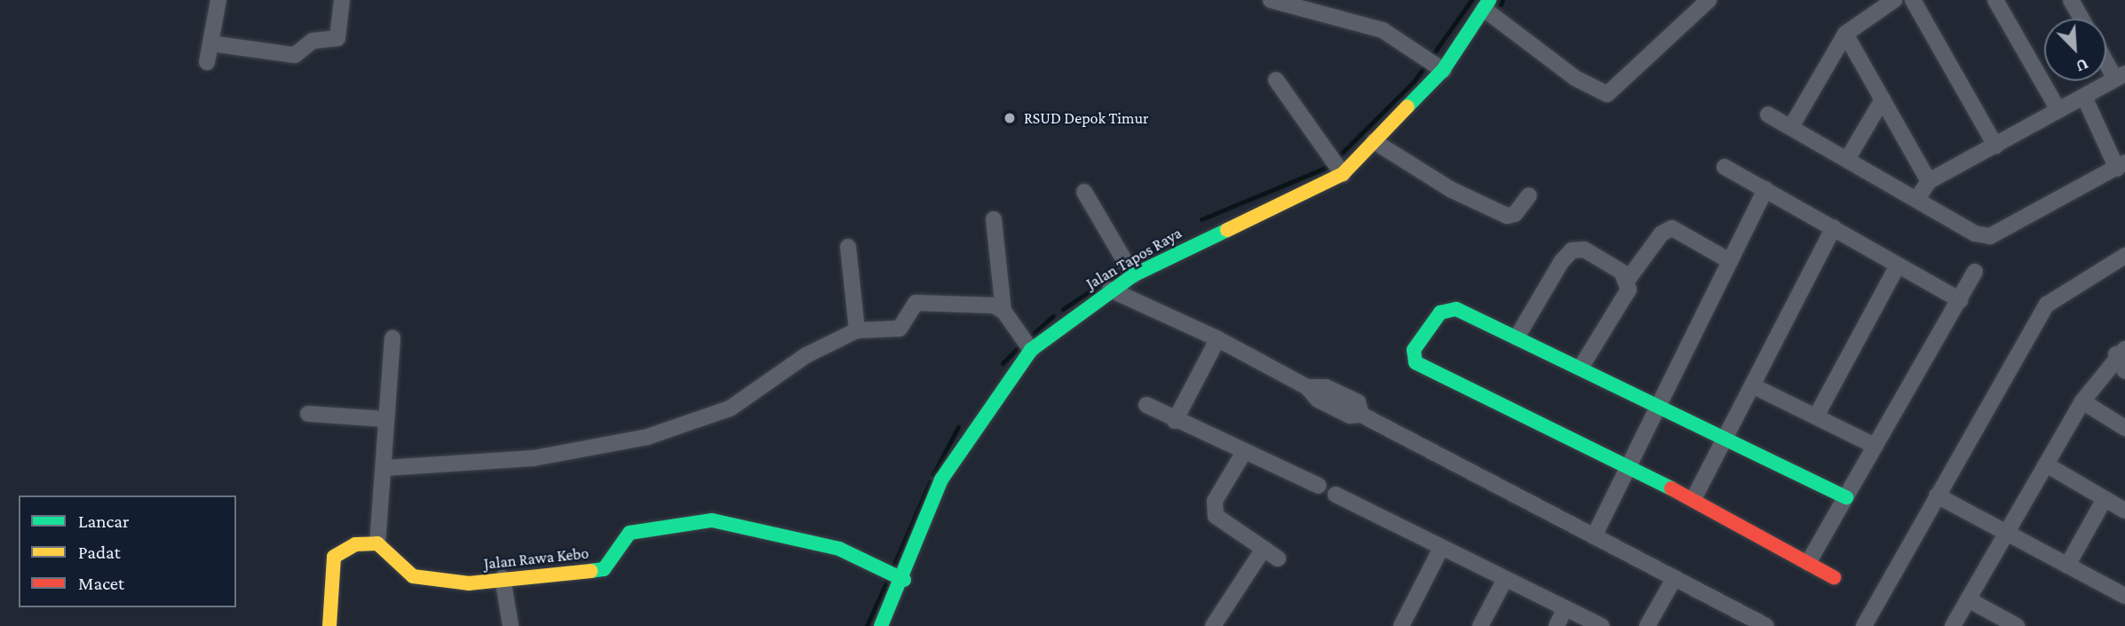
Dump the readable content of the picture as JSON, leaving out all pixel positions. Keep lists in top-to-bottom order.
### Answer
{
  "streets": {
    "street": ["Jalan Tapos Raya", "Jalan Rawa Kebo"]
  },
  "crossings": [
    ["Jalan Tapos Raya", "Jalan Rawa Kebo"]
  ],
  "places": ["RSUD Depok Timur"],
  "legend": ["Lancar", "Padat", "Macet"],
  "north": "bottom right"
}
